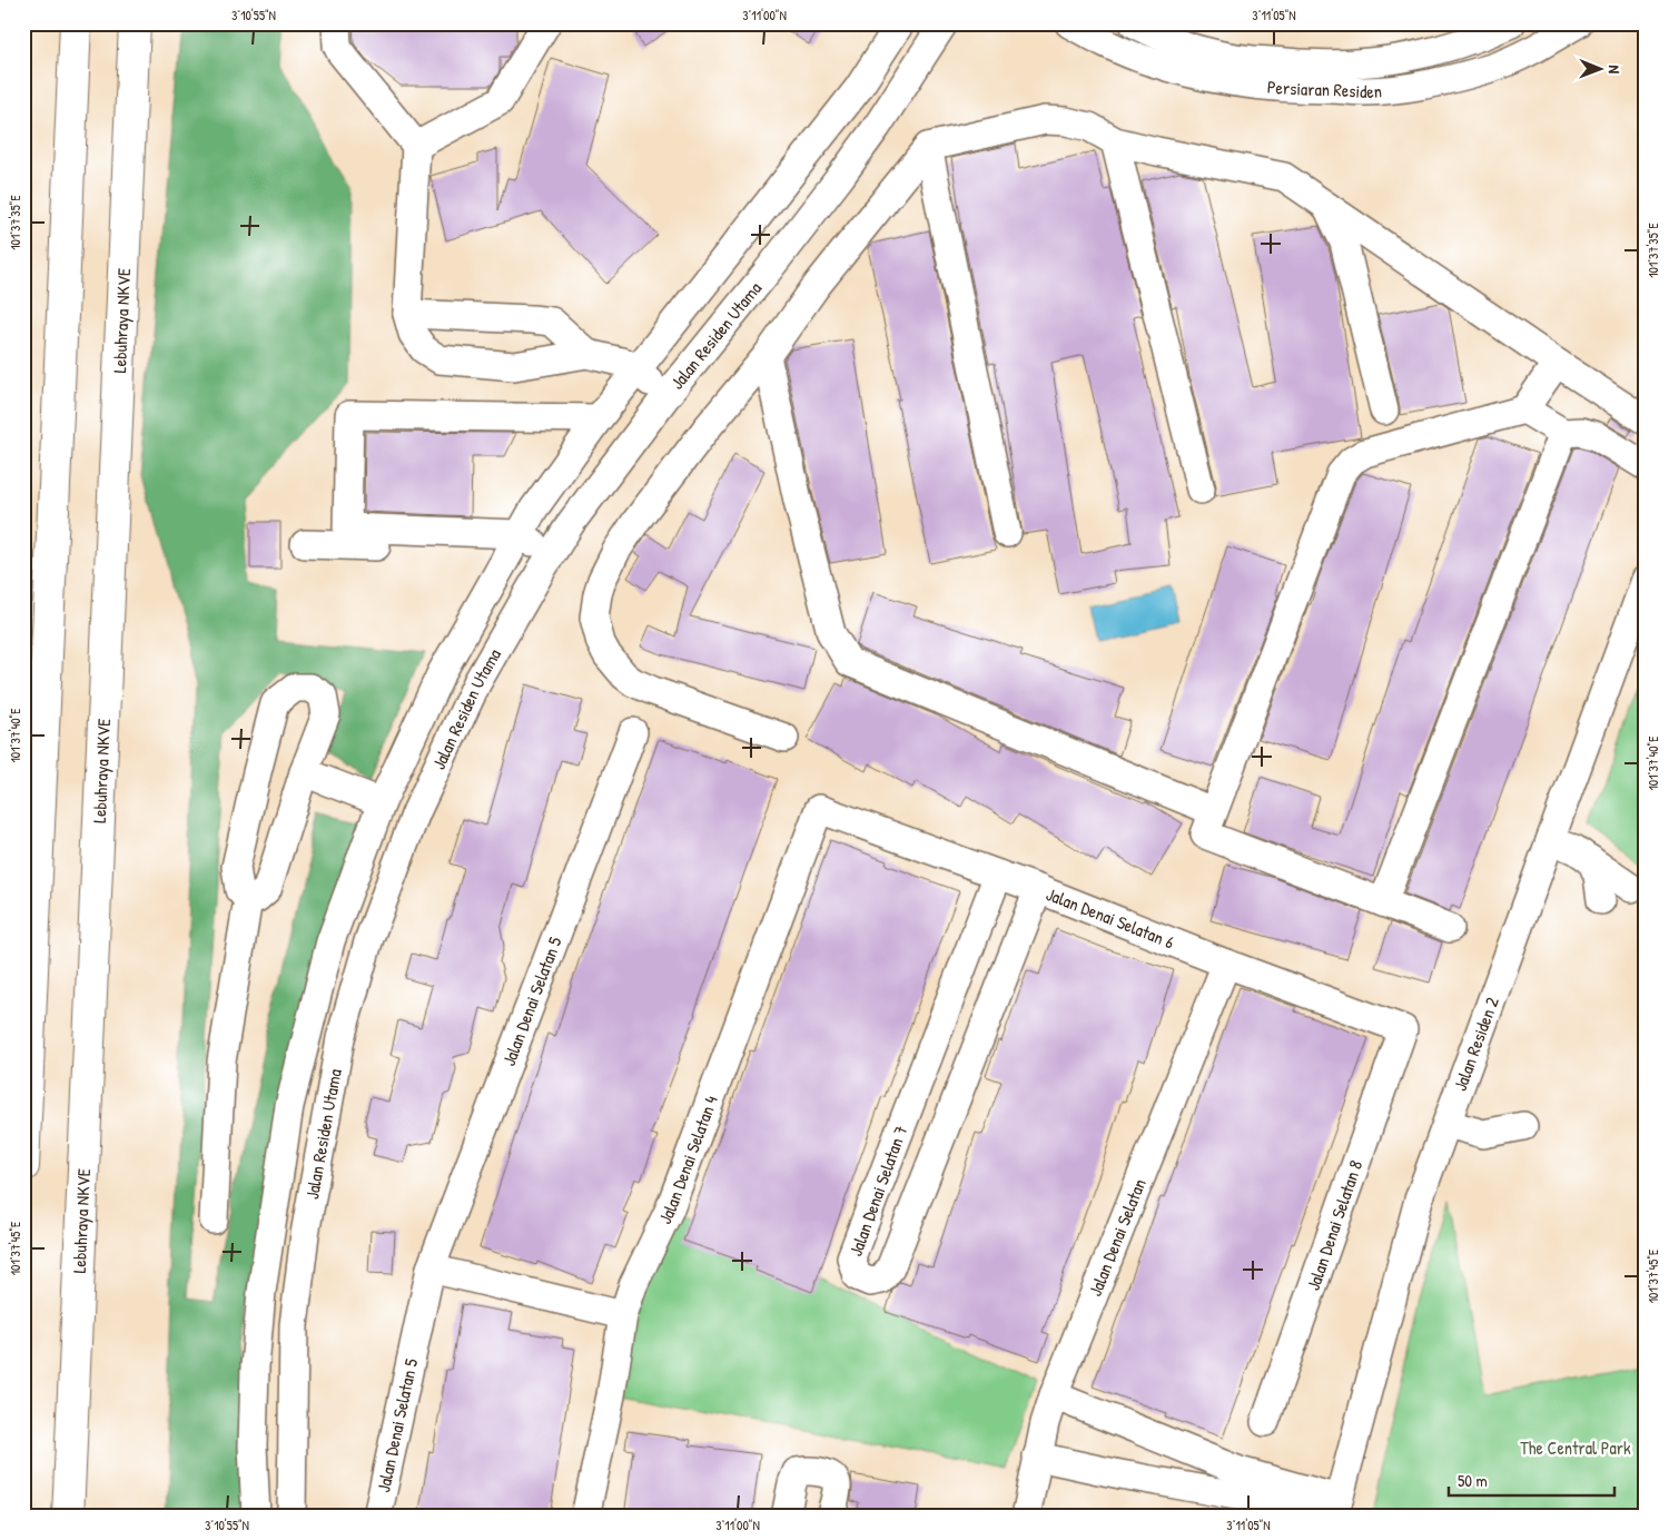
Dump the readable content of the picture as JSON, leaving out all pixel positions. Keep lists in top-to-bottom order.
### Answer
{
  "streets": {
    "highway": ["Lebuhraya NKVE"],
    "street": [
      "Persiaran Residen",
      "Jalan Residen Utama",
      "Jalan Denai Selatan 6",
      "Jalan Denai Selatan 5",
      "Jalan Residen 2",
      "Jalan Denai Selatan 4",
      "Jalan Denai Selatan 7",
      "Jalan Denai Selatan 8",
      "Jalan Denai Selatan"
    ]
  },
  "crossings": [
    ["Jalan Denai Selatan 6", "Jalan Denai Selatan 4"],
    ["Jalan Denai Selatan 6", "Jalan Denai Selatan 7"],
    ["Jalan Denai Selatan 6", "Jalan Denai Selatan 8"],
    ["Jalan Denai Selatan 6", "Jalan Denai Selatan"]
  ],
  "parks": ["The Central Park"],
  "scale_bar": "50 m",
  "north": "right",
  "coordinates": [
    "3°10'55\"N",
    "3°11'00\"N",
    "3°11'05\"N",
    "101°37'35\"E",
    "101°37'40\"E",
    "101°37'45\"E"
  ]
}
